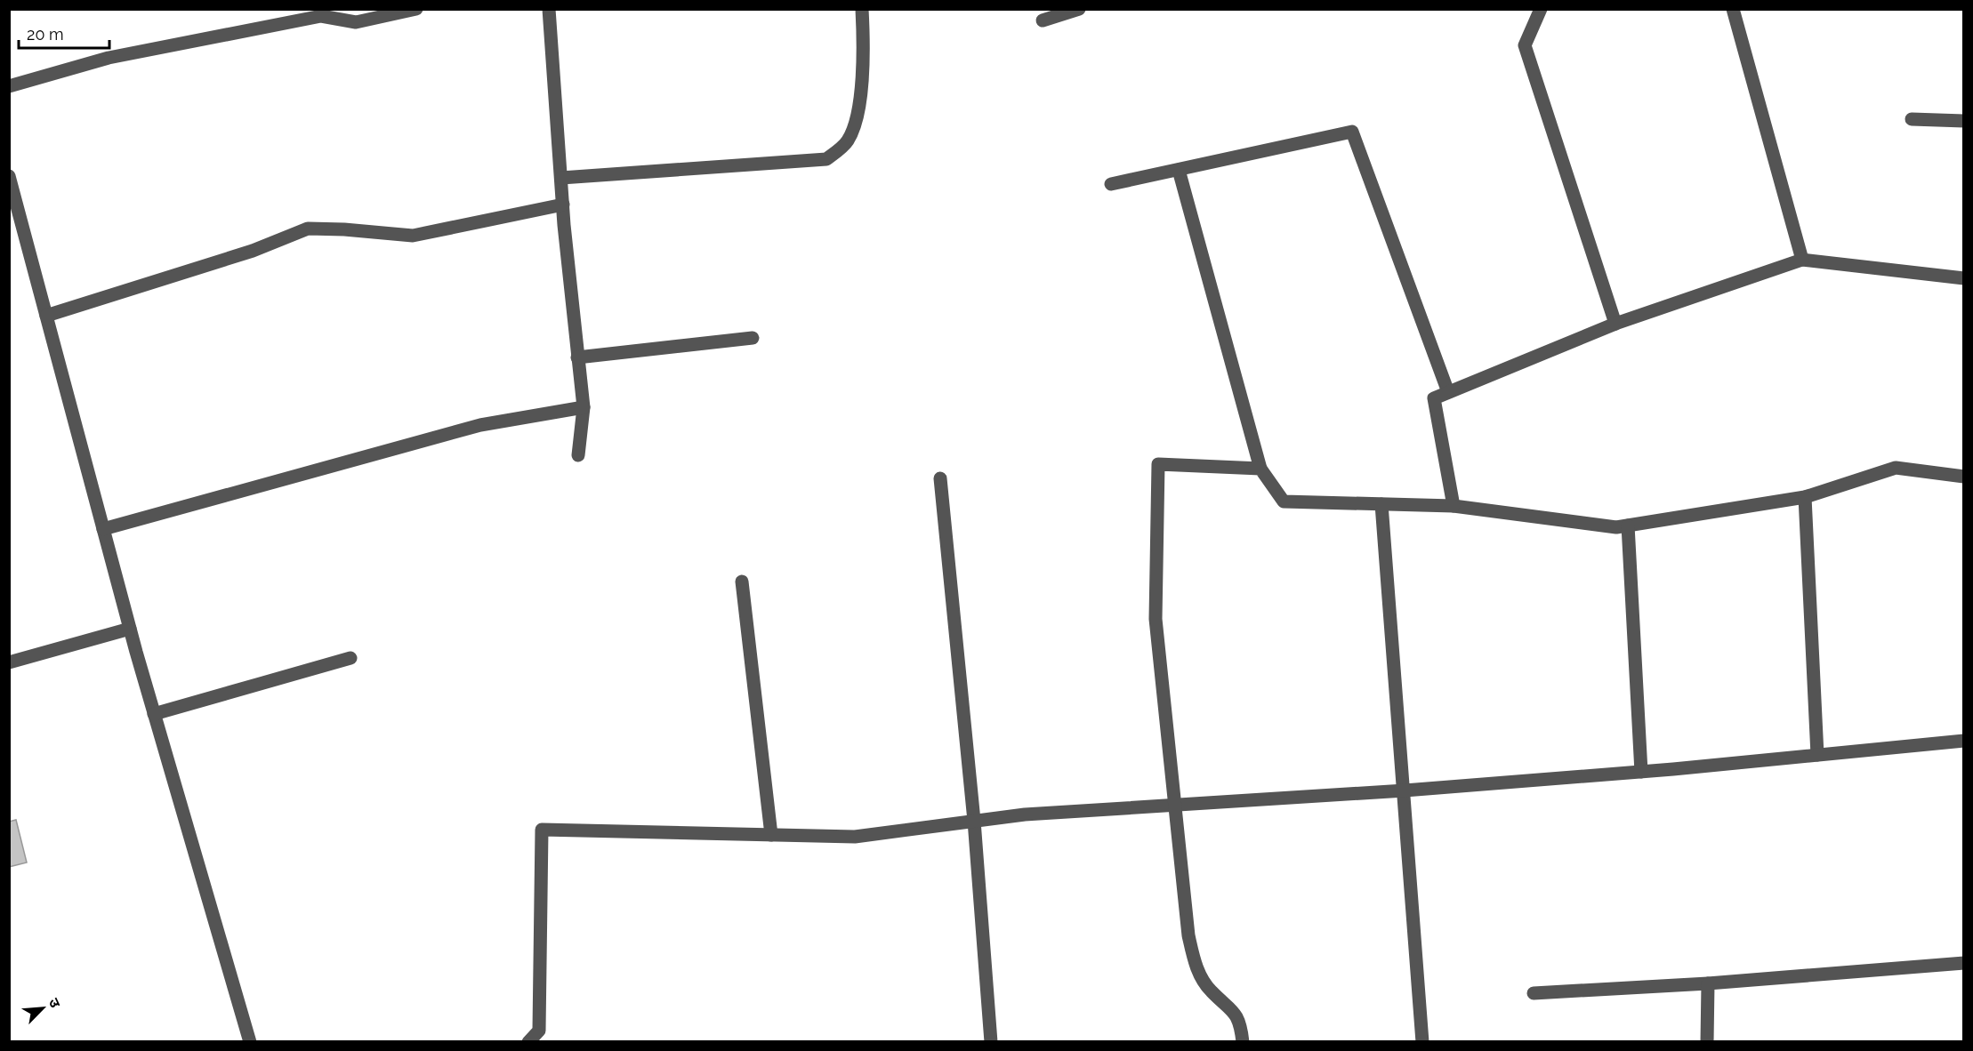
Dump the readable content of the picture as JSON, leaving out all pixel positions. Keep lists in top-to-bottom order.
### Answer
{
  "scale_bar": "20 m",
  "north": "top right"
}
